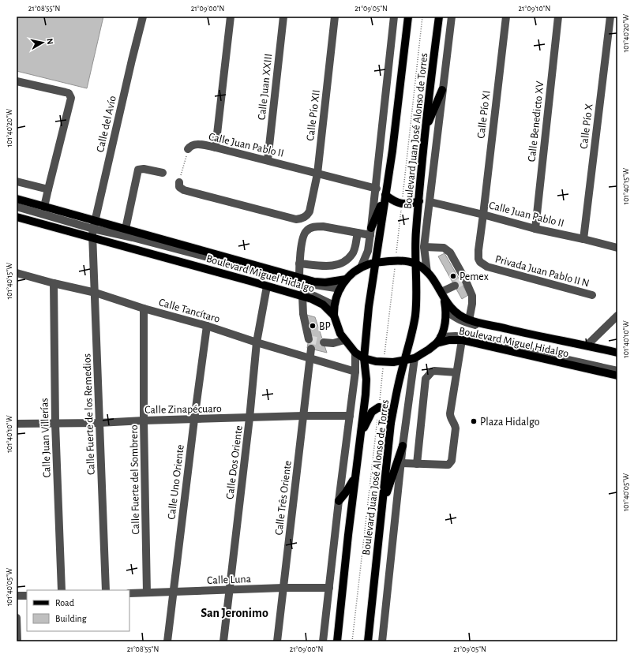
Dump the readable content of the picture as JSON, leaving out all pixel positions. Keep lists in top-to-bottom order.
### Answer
{
  "streets": {
    "main road": ["Boulevard Juan José Alonso de Torres", "Boulevard Miguel Hidalgo"],
    "street": [
      "Calle Juan XXIII",
      "Calle Pío XI",
      "Calle Pío XII",
      "Calle Benedicto XV",
      "Calle del Avío",
      "Calle Pío X",
      "Calle Juan Pablo II",
      "Privada Juan Pablo II N",
      "Calle Tancítaro",
      "Calle Zinapécuaro",
      "Calle Fuerte de los Remedios",
      "Calle Juan Villerías",
      "Calle Dos Oriente",
      "Calle Fuerte del Sombrero",
      "Calle Uno Oriente",
      "Calle Três Oriente",
      "Calle Luna"
    ]
  },
  "crossings": [
    ["Calle Juan XXIII", "Calle Juan Pablo II"],
    ["Calle Pío XI", "Calle Juan Pablo II"],
    ["Calle Pío XI", "Privada Juan Pablo II N"],
    ["Calle Pío XII", "Calle Juan Pablo II"],
    ["Calle Benedicto XV", "Calle Juan Pablo II"],
    ["Calle del Avío", "Boulevard Miguel Hidalgo"],
    ["Calle del Avío", "Calle Fuerte de los Remedios"],
    ["Calle Pío X", "Calle Juan Pablo II"],
    ["Boulevard Juan José Alonso de Torres", "Calle Juan Pablo II"],
    ["Boulevard Juan José Alonso de Torres", "Boulevard Miguel Hidalgo"],
    ["Calle Juan Pablo II", "Privada Juan Pablo II N"],
    ["Boulevard Miguel Hidalgo", "Calle Fuerte de los Remedios"],
    ["Boulevard Miguel Hidalgo", "Calle Dos Oriente"],
    ["Calle Tancítaro", "Calle Fuerte de los Remedios"],
    ["Calle Tancítaro", "Calle Juan Villerías"],
    ["Calle Tancítaro", "Calle Dos Oriente"],
    ["Calle Tancítaro", "Calle Fuerte del Sombrero"],
    ["Calle Tancítaro", "Calle Uno Oriente"],
    ["Calle Tancítaro", "Calle Três Oriente"],
    ["Calle Zinapécuaro", "Calle Fuerte de los Remedios"],
    ["Calle Zinapécuaro", "Calle Juan Villerías"],
    ["Calle Zinapécuaro", "Calle Dos Oriente"],
    ["Calle Zinapécuaro", "Calle Fuerte del Sombrero"],
    ["Calle Zinapécuaro", "Calle Uno Oriente"],
    ["Calle Zinapécuaro", "Calle Três Oriente"],
    ["Calle Dos Oriente", "Calle Luna"],
    ["Calle Fuerte del Sombrero", "Calle Luna"],
    ["Calle Uno Oriente", "Calle Luna"],
    ["Calle Três Oriente", "Calle Luna"]
  ],
  "districts": ["San Jeronimo"],
  "places": ["Pemex", "BP", "Plaza Hidalgo"],
  "legend": ["Road", "Building"],
  "north": "right",
  "coordinates": [
    "21°08'55\"N",
    "21°09'00\"N",
    "21°09'05\"N",
    "21°09'10\"N",
    "101°40'20\"W",
    "101°40'15\"W",
    "101°40'10\"W",
    "101°40'05\"W"
  ]
}
